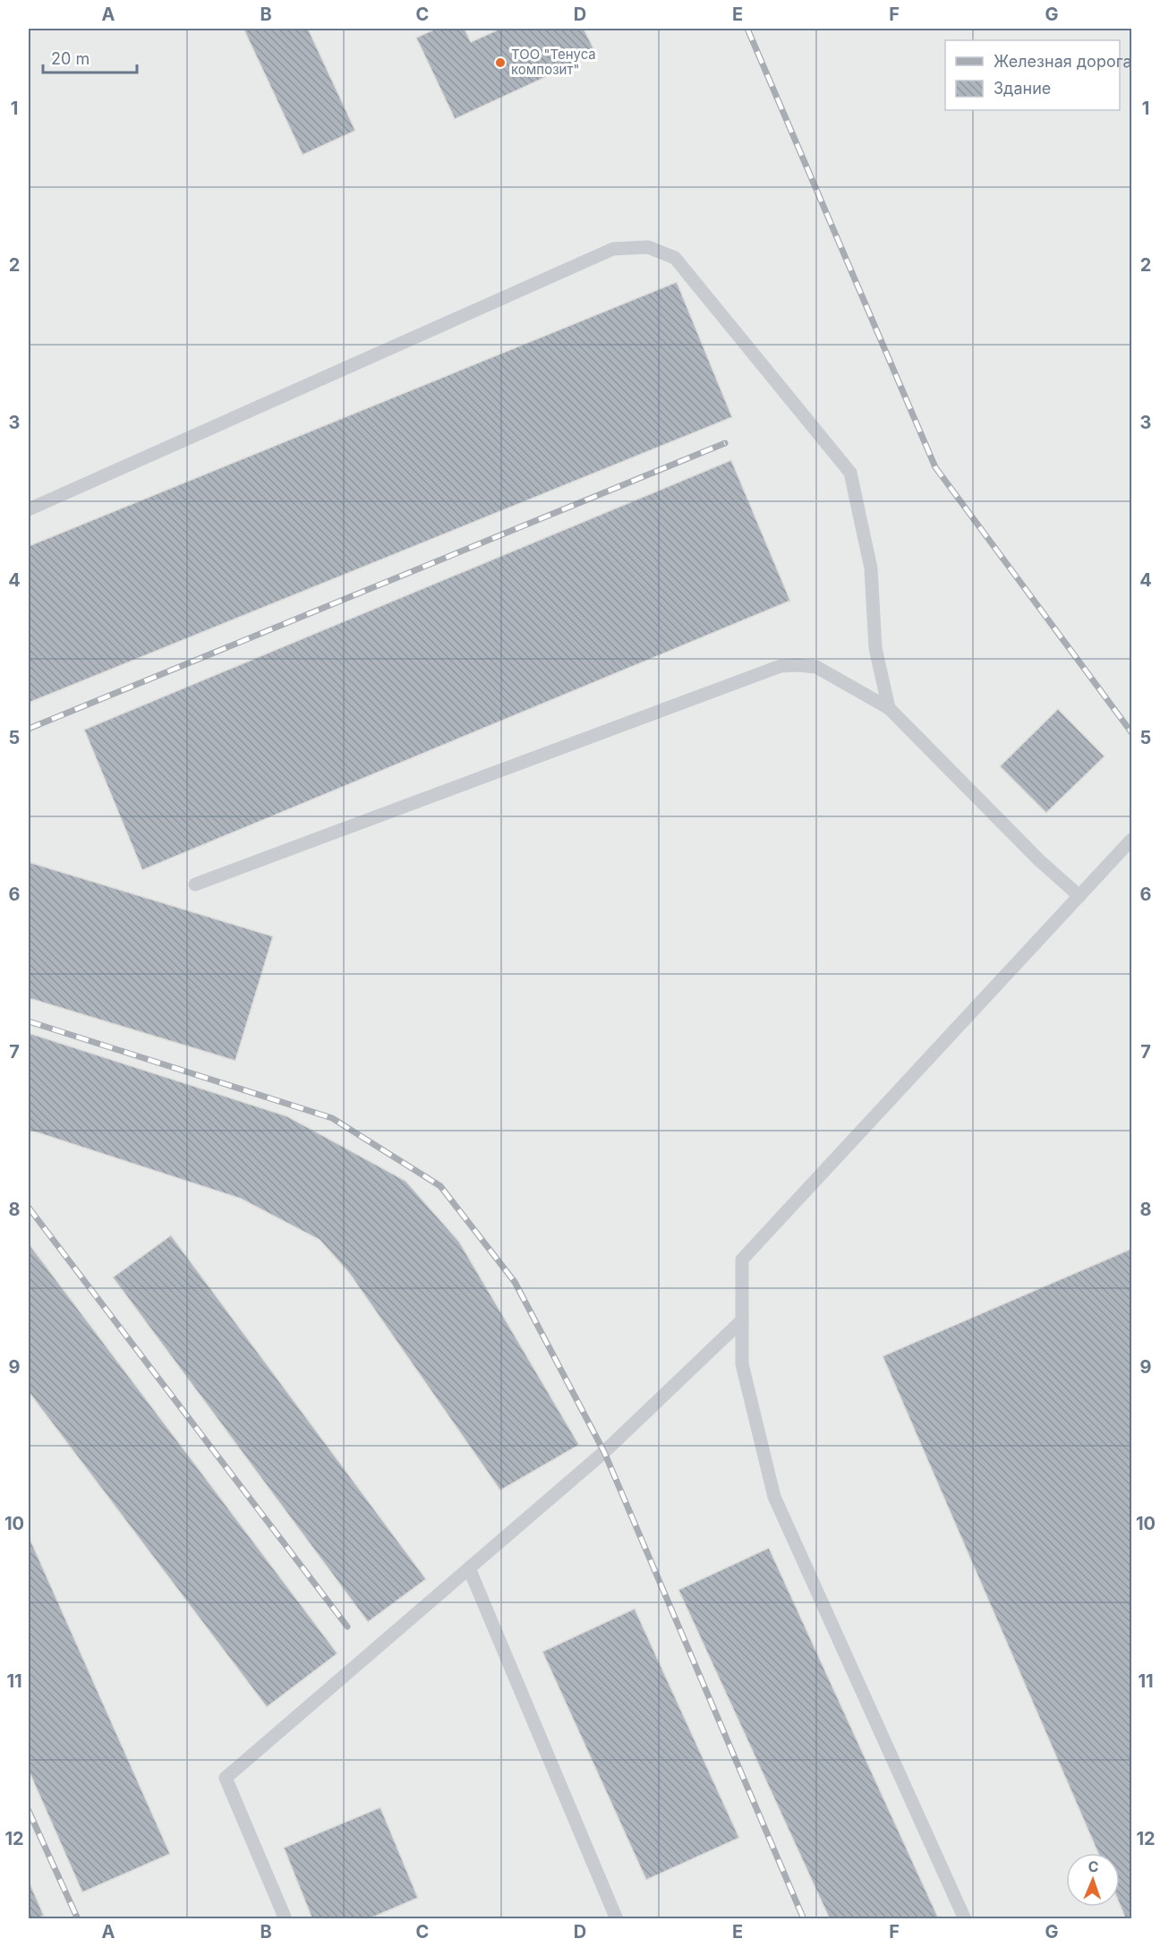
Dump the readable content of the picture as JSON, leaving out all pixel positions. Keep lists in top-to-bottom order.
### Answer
{
  "places": ["ТОО \"Тенуса композит\""],
  "legend": ["Железная дорога", "Здание"],
  "scale_bar": "20 m",
  "north": "top",
  "grid": {
    "columns": [
      "A",
      "B",
      "C",
      "D",
      "E",
      "F",
      "G"
    ],
    "rows": [
      "1",
      "2",
      "3",
      "4",
      "5",
      "6",
      "7",
      "8",
      "9",
      "10",
      "11",
      "12"
    ]
  }
}
